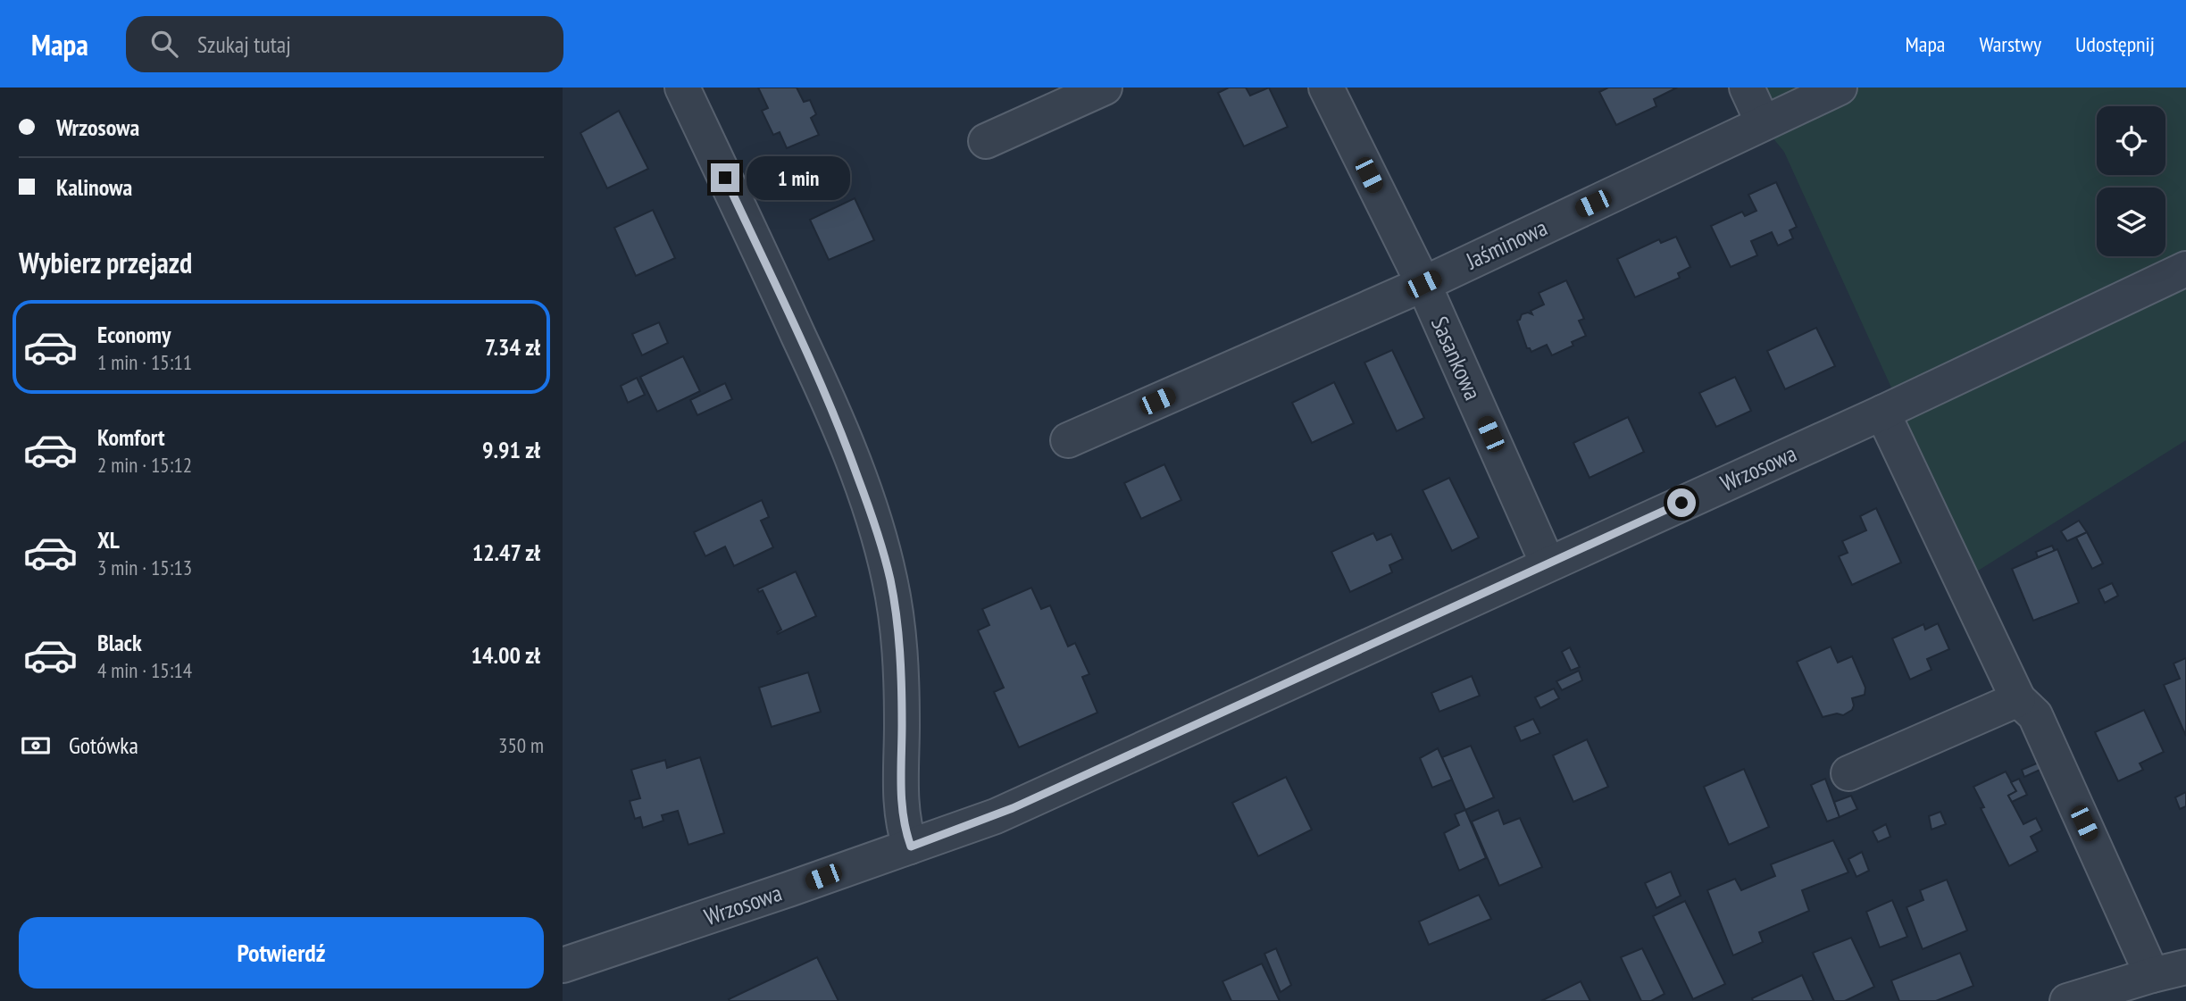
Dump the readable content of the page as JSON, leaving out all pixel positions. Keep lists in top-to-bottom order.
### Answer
{
  "streets": {
    "street": ["Jaśminowa", "Sasankowa", "Wrzosowa"]
  },
  "crossings": [
    ["Jaśminowa", "Sasankowa"],
    ["Sasankowa", "Wrzosowa"]
  ],
  "page": {
    "header": "Mapa",
    "search": "Szukaj tutaj",
    "nav": ["Mapa", "Warstwy", "Udostępnij"],
    "banner": ["Wrzosowa", "Kalinowa"],
    "bubble": "1 min",
    "heading": "Wybierz przejazd",
    "list": [
      {
        "name": "Economy",
        "note": "1 min · 15:11",
        "value": "7.34 zł"
      },
      {
        "name": "Komfort",
        "note": "2 min · 15:12",
        "value": "9.91 zł"
      },
      {
        "name": "XL",
        "note": "3 min · 15:13",
        "value": "12.47 zł"
      },
      {
        "name": "Black",
        "note": "4 min · 15:14",
        "value": "14.00 zł"
      }
    ],
    "pay": ["Gotówka", "350 m"],
    "buttons": "Potwierdź"
  }
}
